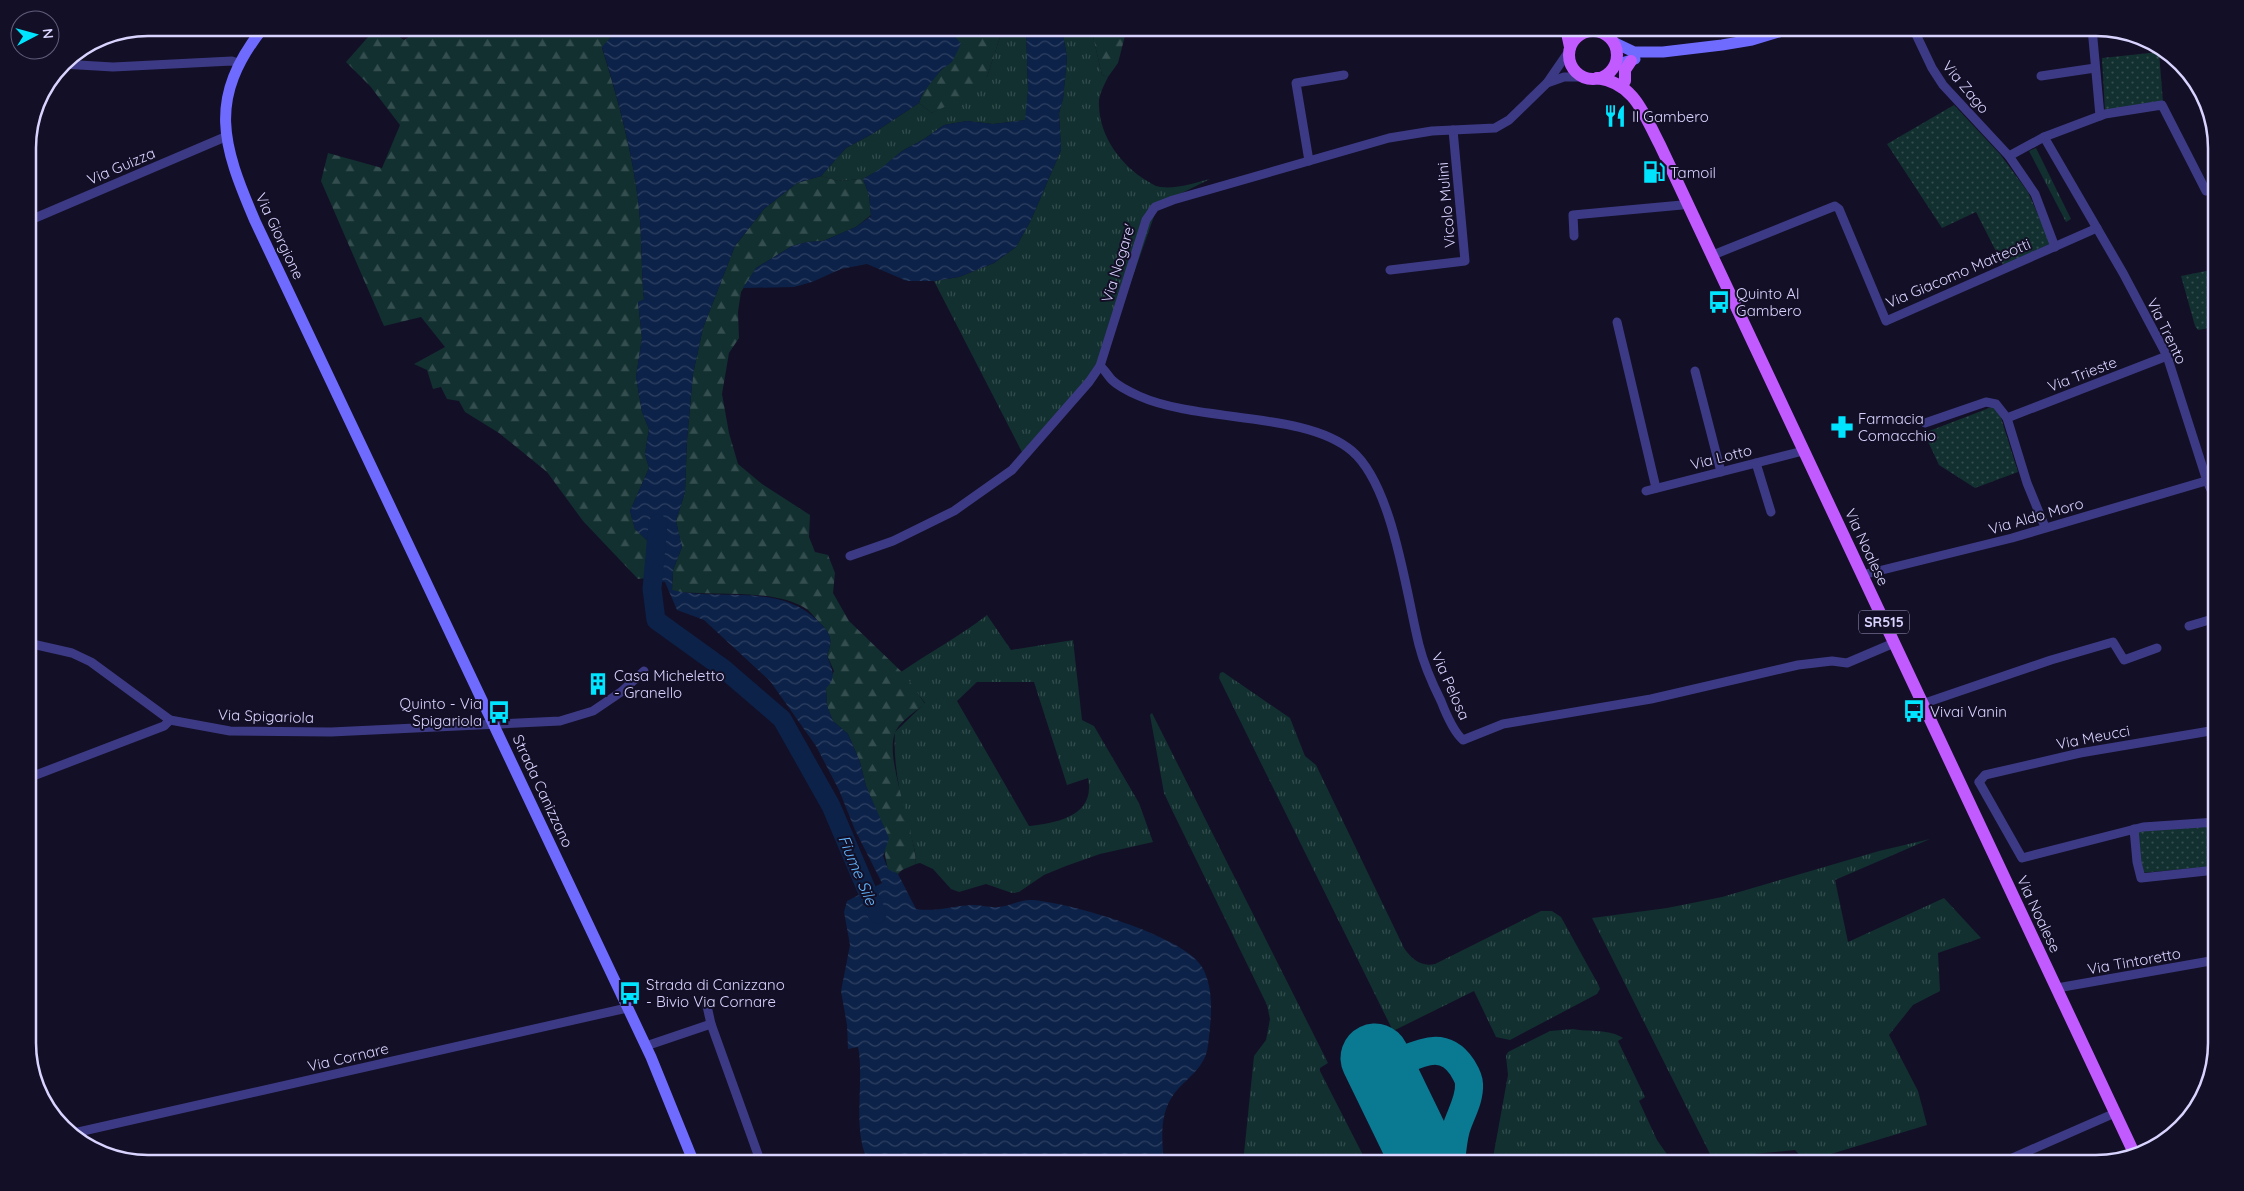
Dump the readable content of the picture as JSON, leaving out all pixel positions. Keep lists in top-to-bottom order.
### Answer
{
  "streets": {
    "main road": ["Via Noalese", "SR515"],
    "street": [
      "Via Zago",
      "Via Guizza",
      "Vicolo Mulini",
      "Via Giorgione",
      "Via Nogare'",
      "Via Giacomo Matteotti",
      "Via Trento",
      "Via Trieste",
      "Via Lotto",
      "Via Aldo Moro",
      "Via Pelosa",
      "Via Spigariola",
      "Via Meucci",
      "Strada Canizzano",
      "Via Tintoretto",
      "Via Cornare"
    ]
  },
  "crossings": [
    ["Via Zago", "Via Giacomo Matteotti"],
    ["Via Guizza", "Via Giorgione"],
    ["Vicolo Mulini", "Via Nogare'"],
    ["Via Giorgione", "Strada Canizzano"],
    ["Via Nogare'", "Via Pelosa"],
    ["Via Giacomo Matteotti", "Via Noalese"],
    ["Via Trento", "Via Trieste"],
    ["Via Lotto", "Via Noalese"],
    ["Via Aldo Moro", "Via Noalese"],
    ["Via Noalese", "Via Pelosa"],
    ["Via Noalese", "Via Meucci"],
    ["Via Noalese", "Via Tintoretto"],
    ["Via Spigariola", "Strada Canizzano"],
    ["Strada Canizzano", "Via Cornare"]
  ],
  "water": ["Fiume Sile"],
  "places": {
    "restaurant": ["Il Gambero"],
    "fuel station": ["Tamoil"],
    "bus stop": [
      "Quinto Al Gambero",
      "Vivai Vanin",
      "Quinto - Via Spigariola",
      "Strada di Canizzano - Bivio Via Cornare"
    ],
    "pharmacy": ["Farmacia Comacchio"],
    "building": ["Casa Micheletto - Granello"]
  },
  "north": "right"
}
